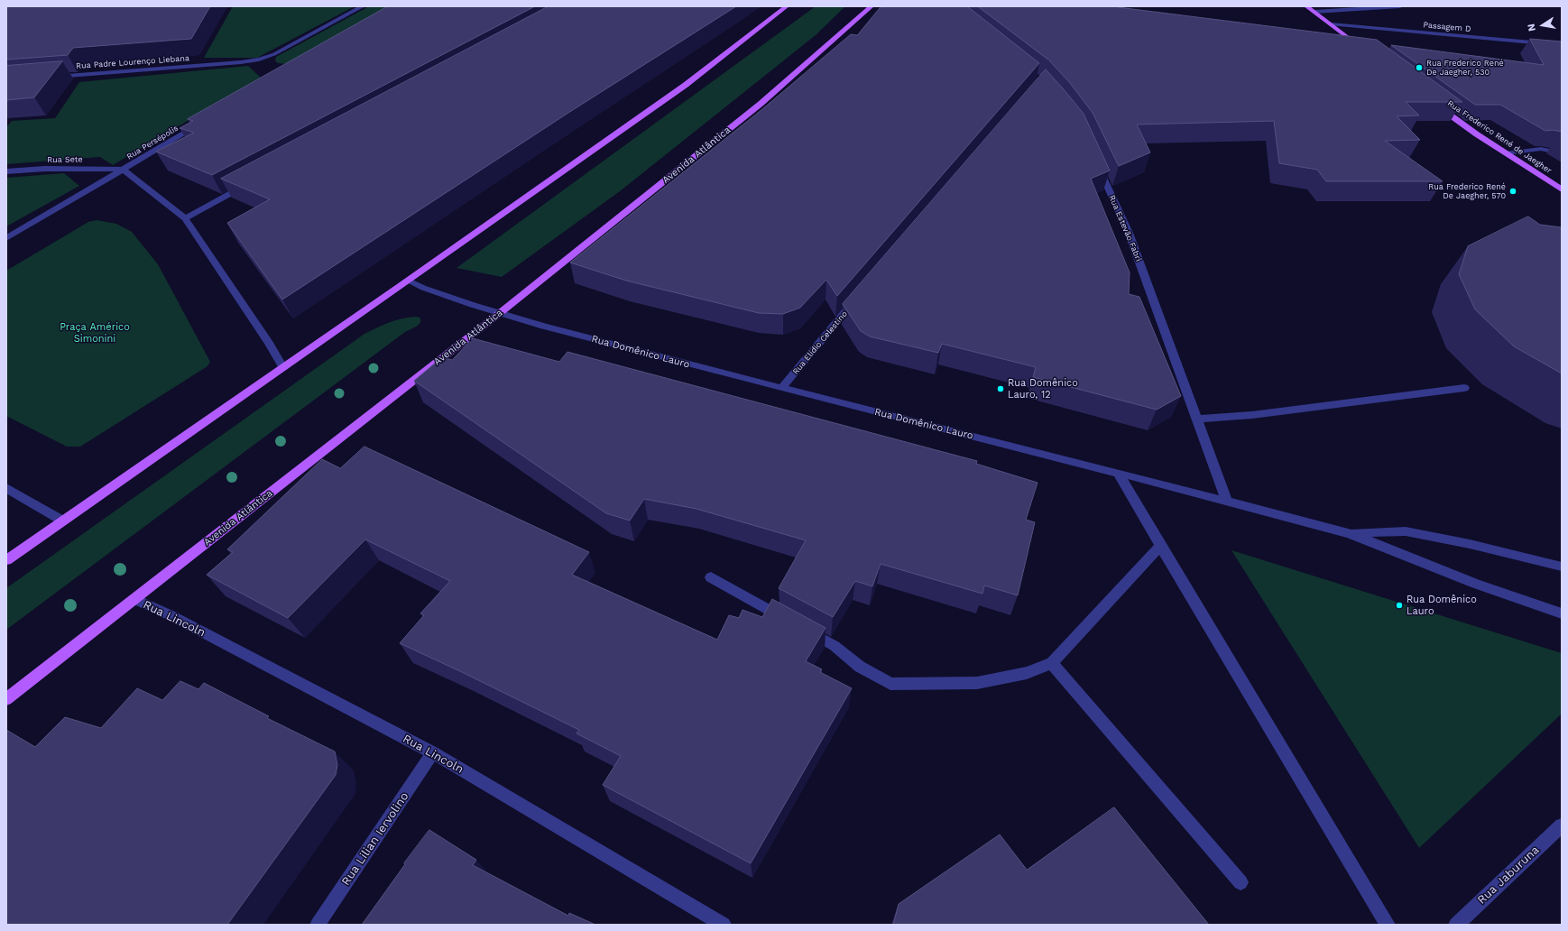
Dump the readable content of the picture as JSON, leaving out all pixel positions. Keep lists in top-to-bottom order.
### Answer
{
  "streets": {
    "main road": ["Rua Frederico René de Jaegher", "Avenida Atlântica"],
    "street": [
      "Passagem D",
      "Rua Padre Lourenço Liebana",
      "Rua Persépolis",
      "Rua Sete",
      "Rua Estevão Fabri",
      "Rua Elídio Celestino",
      "Rua Domênico Lauro",
      "Rua Lincoln",
      "Rua Lilian Iervolino",
      "Rua Jaburuna"
    ]
  },
  "crossings": [
    ["Rua Persépolis", "Rua Sete"],
    ["Avenida Atlântica", "Rua Domênico Lauro"],
    ["Avenida Atlântica", "Rua Lincoln"],
    ["Rua Estevão Fabri", "Rua Domênico Lauro"],
    ["Rua Elídio Celestino", "Rua Domênico Lauro"],
    ["Rua Lincoln", "Rua Lilian Iervolino"]
  ],
  "parks": ["Praça Américo Simonini"],
  "places": [
    "Rua Frederico René De Jaegher, 530",
    "Rua Frederico René De Jaegher, 570",
    "Rua Domênico Lauro, 12",
    "Rua Domênico Lauro"
  ],
  "north": "left"
}
